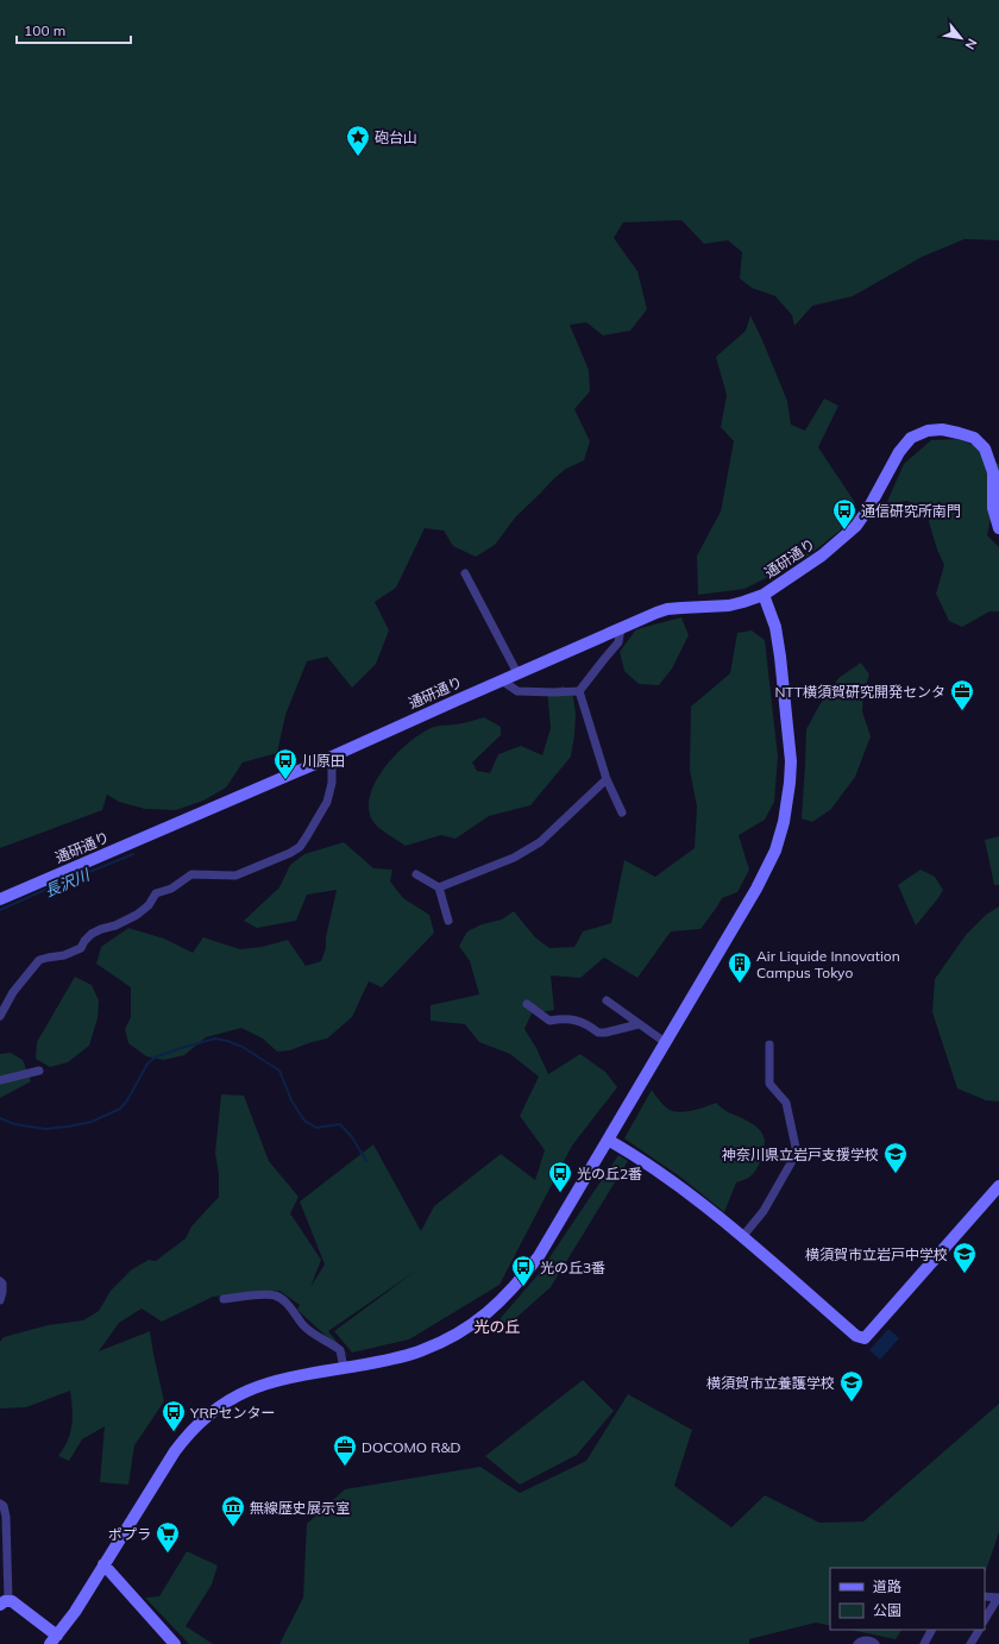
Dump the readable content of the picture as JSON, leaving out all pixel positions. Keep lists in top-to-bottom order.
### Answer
{
  "streets": {
    "street": ["通研通り"]
  },
  "districts": ["光の丘"],
  "water": ["長沢川"],
  "places": {
    "place": ["砲台山"],
    "bus stop": [
      "通信研究所南門",
      "川原田",
      "光の丘2番",
      "光の丘3番",
      "YRPセンター"
    ],
    "office": ["NTT横須賀研究開発センタ", "DOCOMO R&D"],
    "building": ["Air Liquide Innovation Campus Tokyo"],
    "school or university": ["神奈川県立岩戸支援学校", "横須賀市立岩戸中学校", "横須賀市立養護学校"],
    "museum": ["無線歴史展示室"],
    "supermarket": ["ポプラ"]
  },
  "legend": ["道路", "公園"],
  "scale_bar": "100 m",
  "north": "bottom right"
}
